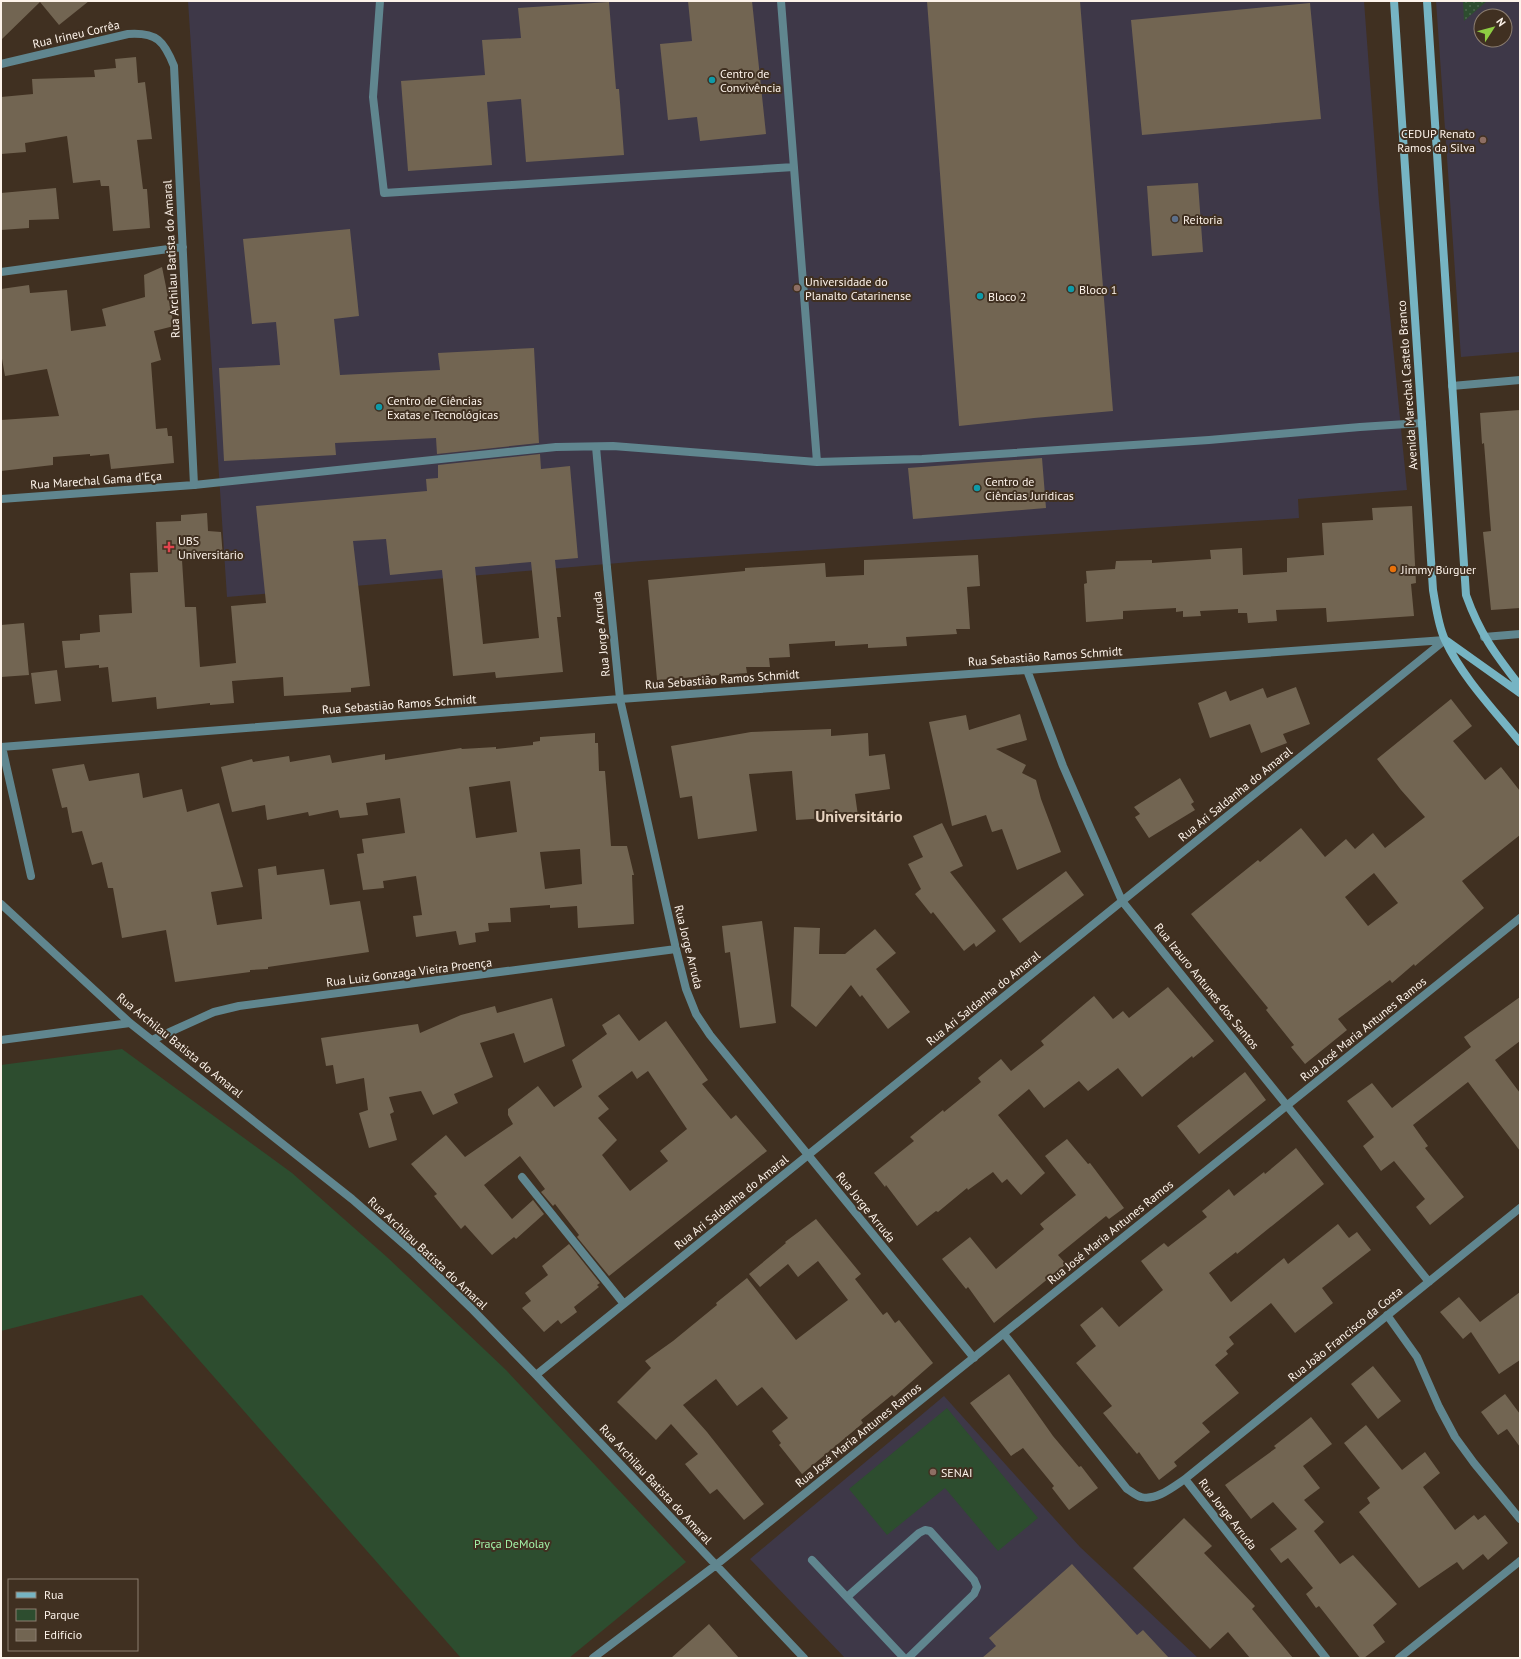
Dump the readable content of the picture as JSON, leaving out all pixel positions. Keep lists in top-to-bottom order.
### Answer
{
  "streets": {
    "main road": ["Avenida Marechal Castelo Branco"],
    "street": [
      "Rua Irineu Corrêa",
      "Rua Archilau Batista do Amaral",
      "Rua Marechal Gama d'Eça",
      "Rua Jorge Arruda",
      "Rua Sebastião Ramos Schmidt",
      "Rua Ari Saldanha do Amaral",
      "Rua Luiz Gonzaga Vieira Proença",
      "Rua Izauro Antunes dos Santos",
      "Rua José Maria Antunes Ramos",
      "Rua João Francisco da Costa"
    ]
  },
  "crossings": [
    ["Rua Irineu Corrêa", "Rua Archilau Batista do Amaral"],
    ["Rua Archilau Batista do Amaral", "Rua Marechal Gama d'Eça"],
    ["Rua Archilau Batista do Amaral", "Rua Ari Saldanha do Amaral"],
    ["Rua Archilau Batista do Amaral", "Rua Luiz Gonzaga Vieira Proença"],
    ["Rua Archilau Batista do Amaral", "Rua José Maria Antunes Ramos"],
    ["Avenida Marechal Castelo Branco", "Rua Marechal Gama d'Eça"],
    ["Avenida Marechal Castelo Branco", "Rua Sebastião Ramos Schmidt"],
    ["Avenida Marechal Castelo Branco", "Rua Ari Saldanha do Amaral"],
    ["Rua Marechal Gama d'Eça", "Rua Jorge Arruda"],
    ["Rua Jorge Arruda", "Rua Sebastião Ramos Schmidt"],
    ["Rua Jorge Arruda", "Rua Ari Saldanha do Amaral"],
    ["Rua Jorge Arruda", "Rua Luiz Gonzaga Vieira Proença"],
    ["Rua Jorge Arruda", "Rua José Maria Antunes Ramos"],
    ["Rua Jorge Arruda", "Rua João Francisco da Costa"],
    ["Rua Sebastião Ramos Schmidt", "Rua Ari Saldanha do Amaral"],
    ["Rua Sebastião Ramos Schmidt", "Rua Izauro Antunes dos Santos"],
    ["Rua Ari Saldanha do Amaral", "Rua Izauro Antunes dos Santos"],
    ["Rua Izauro Antunes dos Santos", "Rua José Maria Antunes Ramos"],
    ["Rua Izauro Antunes dos Santos", "Rua João Francisco da Costa"]
  ],
  "districts": ["Universitário"],
  "parks": ["Praça DeMolay"],
  "places": {
    "other": [
      "Centro de Convivência",
      "CEDUP Renato Ramos da Silva",
      "Reitoria",
      "Universidade do Planalto Catarinense",
      "Bloco 1",
      "Bloco 2",
      "Centro de Ciências Exatas e Tecnológicas",
      "Centro de Ciências Jurídicas",
      "Jimmy Búrguer",
      "SENAI"
    ],
    "health": ["UBS Universitário"]
  },
  "legend": ["Rua", "Parque", "Edifício"],
  "north": "top right"
}
